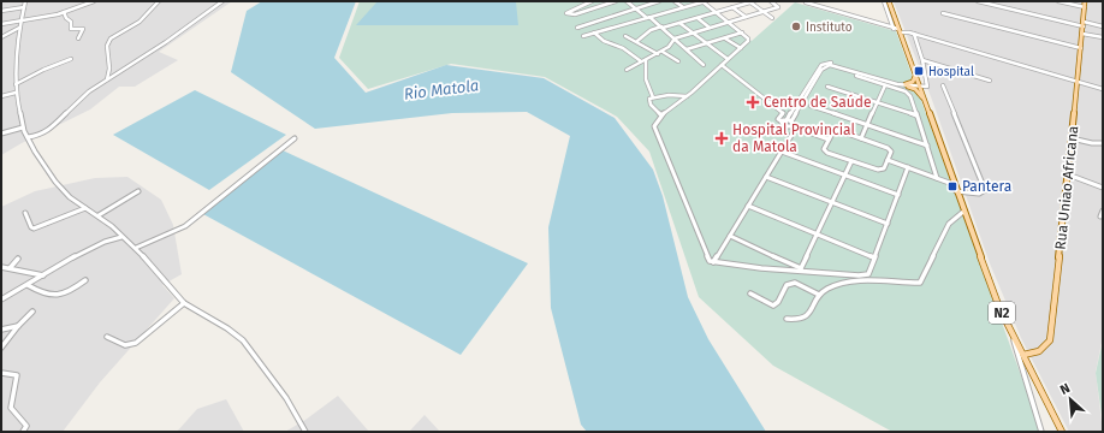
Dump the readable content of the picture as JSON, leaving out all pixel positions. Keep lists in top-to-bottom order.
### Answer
{
  "streets": {
    "main road": ["Rua Uniao Africana", "N2"]
  },
  "crossings": [
    ["Rua Uniao Africana", "N2"]
  ],
  "water": ["Rio Matola"],
  "places": {
    "other": ["Instituto"],
    "transit": ["Hospital", "Pantera"],
    "health": ["Centro de Saúde", "Hospital Provincial da Matola"]
  },
  "north": "top left"
}
